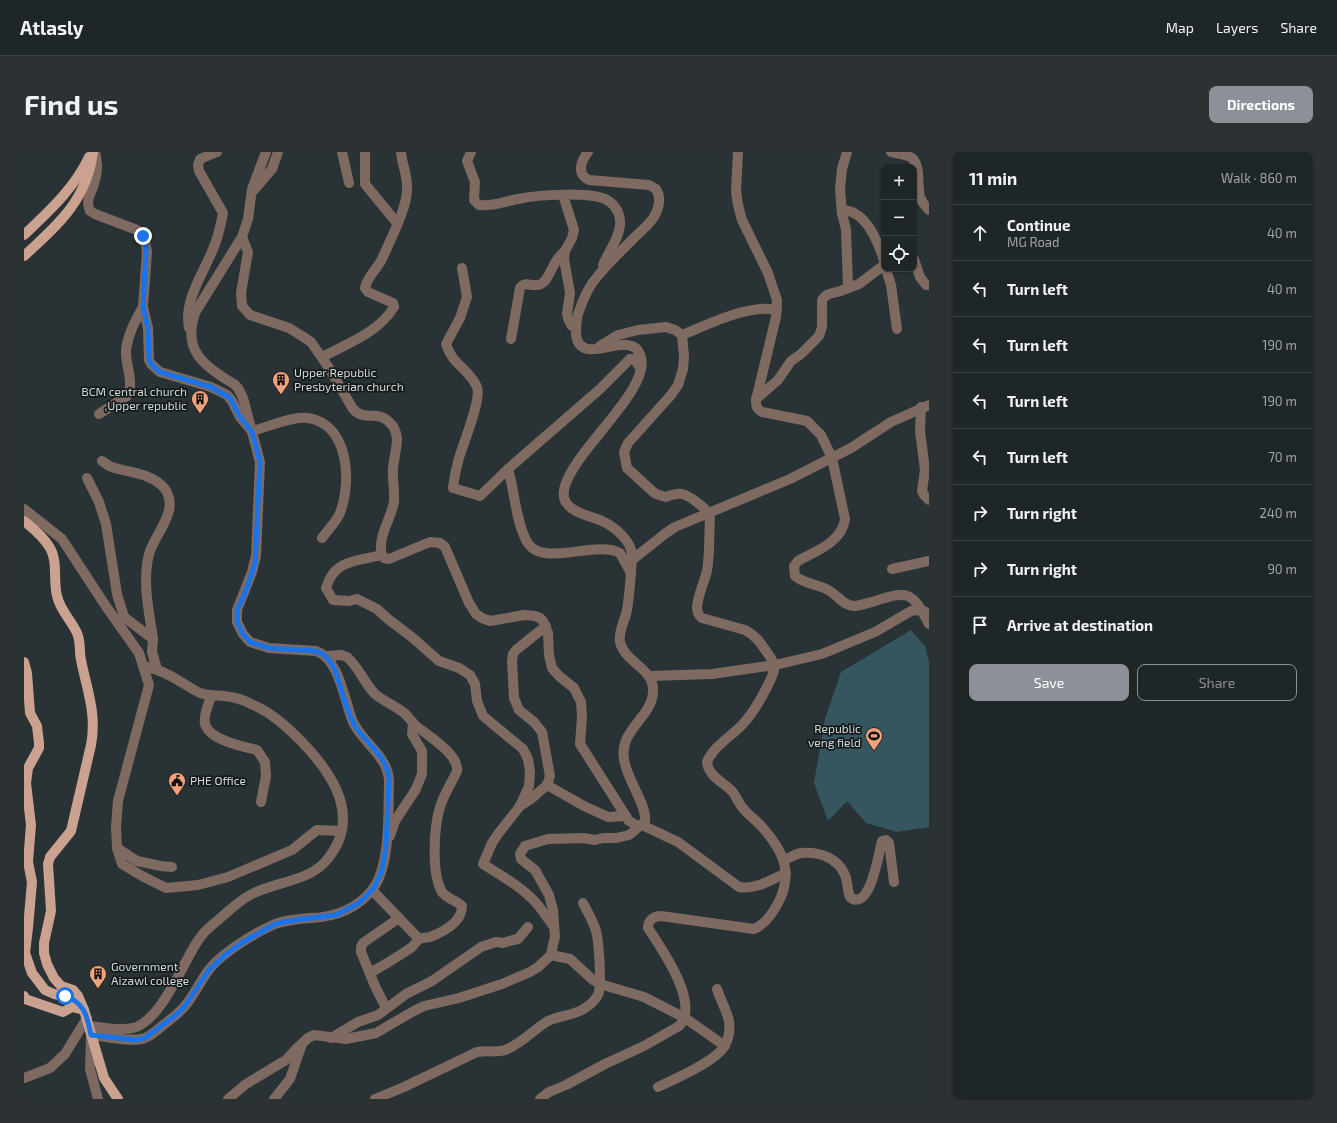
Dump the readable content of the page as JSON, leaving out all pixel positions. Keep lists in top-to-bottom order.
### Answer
{
  "places": {
    "building": ["Upper Republic Presbyterian church", "BCM central church ,Upper republic", "Government Aizawl college"],
    "sports": ["Republic veng field"],
    "public building": ["PHE Office"]
  },
  "page": {
    "header": "Atlasly",
    "nav": ["Map", "Layers", "Share"],
    "buttons": [
      "Directions",
      ["Save", "Share"]
    ],
    "title": "Find us",
    "heading": ["11 min", "Walk · 860 m"],
    "map_buttons": ["+", "−"],
    "list": [
      ["Continue", "MG Road", "40 m"],
      ["Turn left", "40 m"],
      ["Turn left", "190 m"],
      ["Turn left", "190 m"],
      ["Turn left", "70 m"],
      ["Turn right", "240 m"],
      ["Turn right", "90 m"],
      "Arrive at destination"
    ]
  }
}
